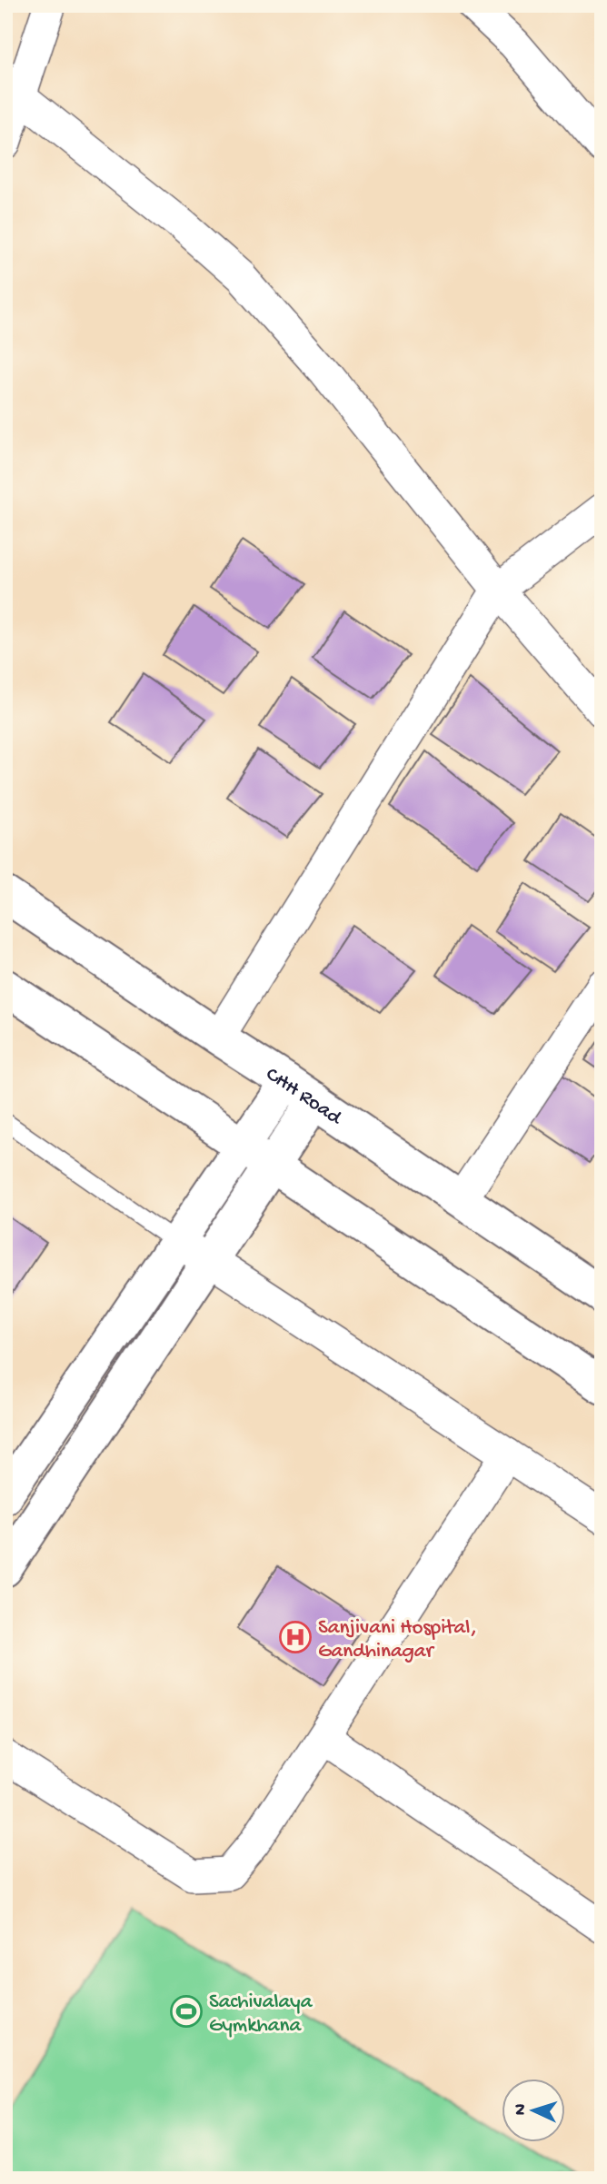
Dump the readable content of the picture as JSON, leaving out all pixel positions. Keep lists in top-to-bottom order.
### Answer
{
  "streets": {
    "street": ["CHH Road"]
  },
  "places": {
    "hospital": ["Sanjivani Hospital, Gandhinagar"],
    "sports": ["Sachivalaya Gymkhana"]
  },
  "north": "left"
}
